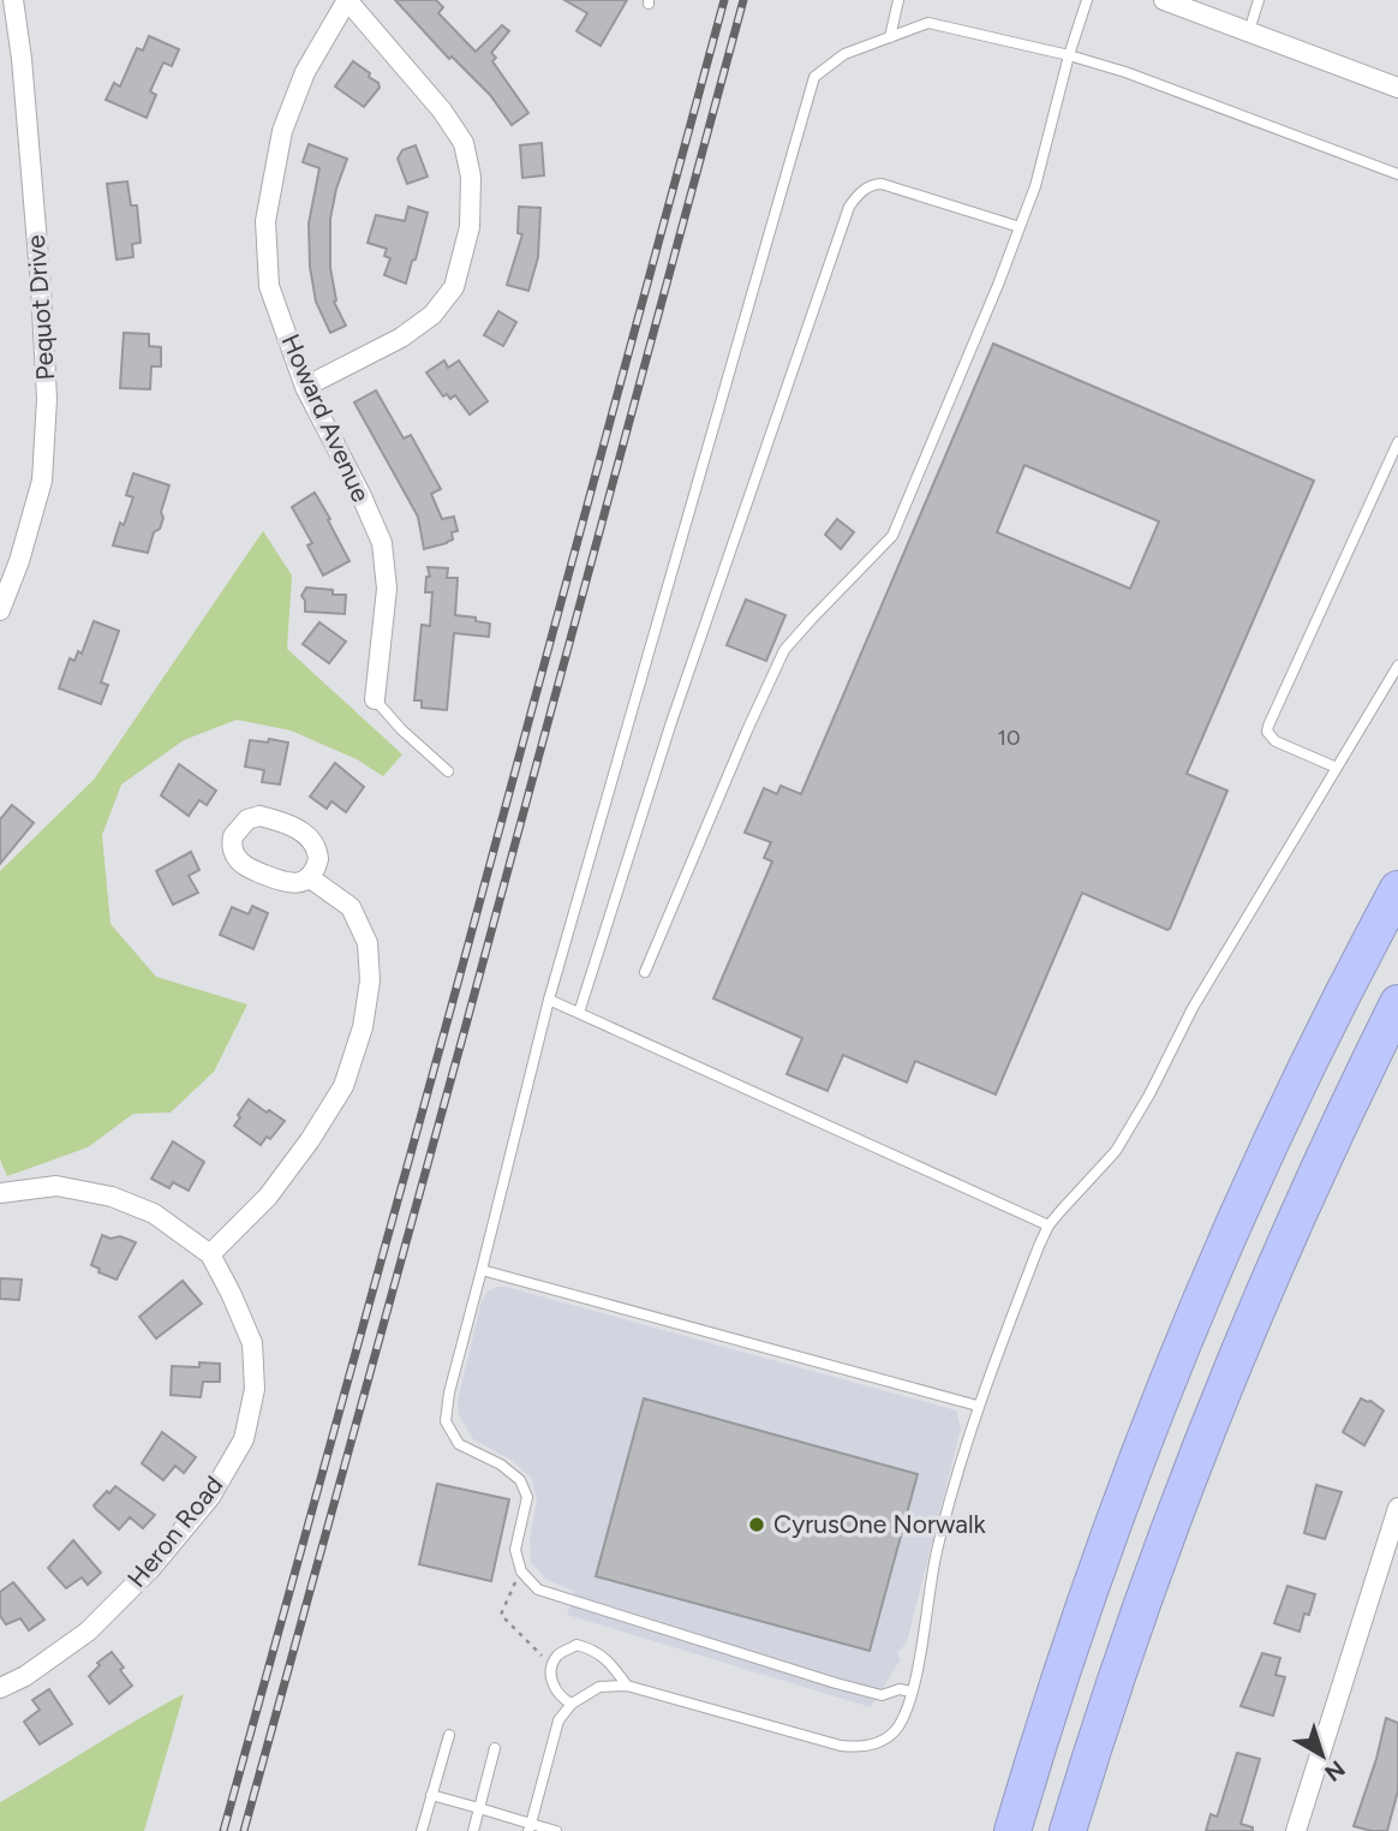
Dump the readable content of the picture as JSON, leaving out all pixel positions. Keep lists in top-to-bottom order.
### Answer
{
  "streets": {
    "street": ["Pequot Drive", "Howard Avenue", "Heron Road"]
  },
  "places": ["CyrusOne Norwalk"],
  "house_numbers": ["10"],
  "north": "bottom right"
}
